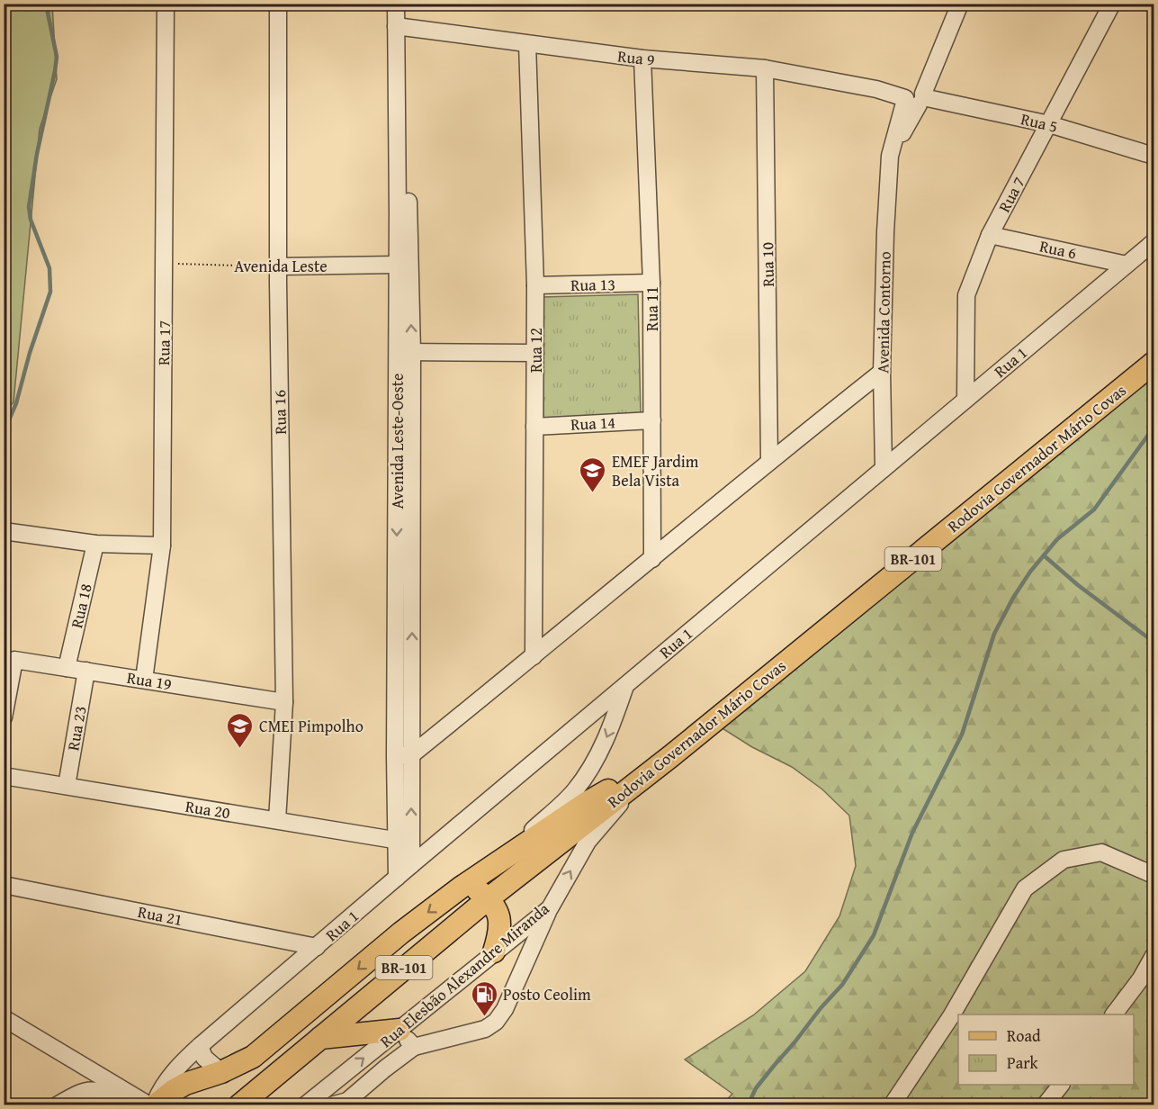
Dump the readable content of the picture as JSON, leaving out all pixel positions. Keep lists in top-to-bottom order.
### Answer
{
  "streets": {
    "main road": ["Rodovia Governador Mário Covas", "BR-101"],
    "street": [
      "Rua 9",
      "Rua 5",
      "Rua 7",
      "Rua 6",
      "Rua 10",
      "Avenida Leste",
      "Rua 13",
      "Rua 11",
      "Avenida Contorno",
      "Rua 17",
      "Rua 12",
      "Rua 1",
      "Rua 16",
      "Rua 14",
      "Avenida Leste-Oeste",
      "Rua 18",
      "Rua 19",
      "Rua 23",
      "Rua 20",
      "Rua 21",
      "Rua Elesbão Alexandre Miranda"
    ]
  },
  "crossings": [
    ["Rua 9", "Rua 5"],
    ["Rua 9", "Rua 10"],
    ["Rua 9", "Rua 11"],
    ["Rua 9", "Avenida Contorno"],
    ["Rua 9", "Rua 12"],
    ["Rua 9", "Avenida Leste-Oeste"],
    ["Rua 5", "Rua 7"],
    ["Rua 5", "Avenida Contorno"],
    ["Rua 7", "Rua 6"],
    ["Rua 7", "Rua 1"],
    ["Rua 6", "Rua 1"],
    ["Avenida Leste", "Rua 17"],
    ["Avenida Leste", "Rua 16"],
    ["Avenida Leste", "Avenida Leste-Oeste"],
    ["Rua 13", "Rua 11"],
    ["Rua 13", "Rua 12"],
    ["Rua 11", "Rua 14"],
    ["Avenida Contorno", "Rua 1"],
    ["Rua 17", "Rua 19"],
    ["Rua 12", "Rua 14"],
    ["Rua 1", "Avenida Leste-Oeste"],
    ["Rua 1", "Rua 21"],
    ["Rua 16", "Rua 19"],
    ["Rua 16", "Rua 20"],
    ["Avenida Leste-Oeste", "Rua 20"],
    ["Rodovia Governador Mário Covas", "Rua Elesbão Alexandre Miranda"],
    ["Rua 18", "Rua 19"],
    ["Rua 19", "Rua 23"],
    ["Rua 23", "Rua 20"]
  ],
  "places": {
    "school or university": ["EMEF Jardim Bela Vista", "CMEI Pimpolho"],
    "fuel station": ["Posto Ceolim"]
  },
  "legend": ["Road", "Park"]
}
